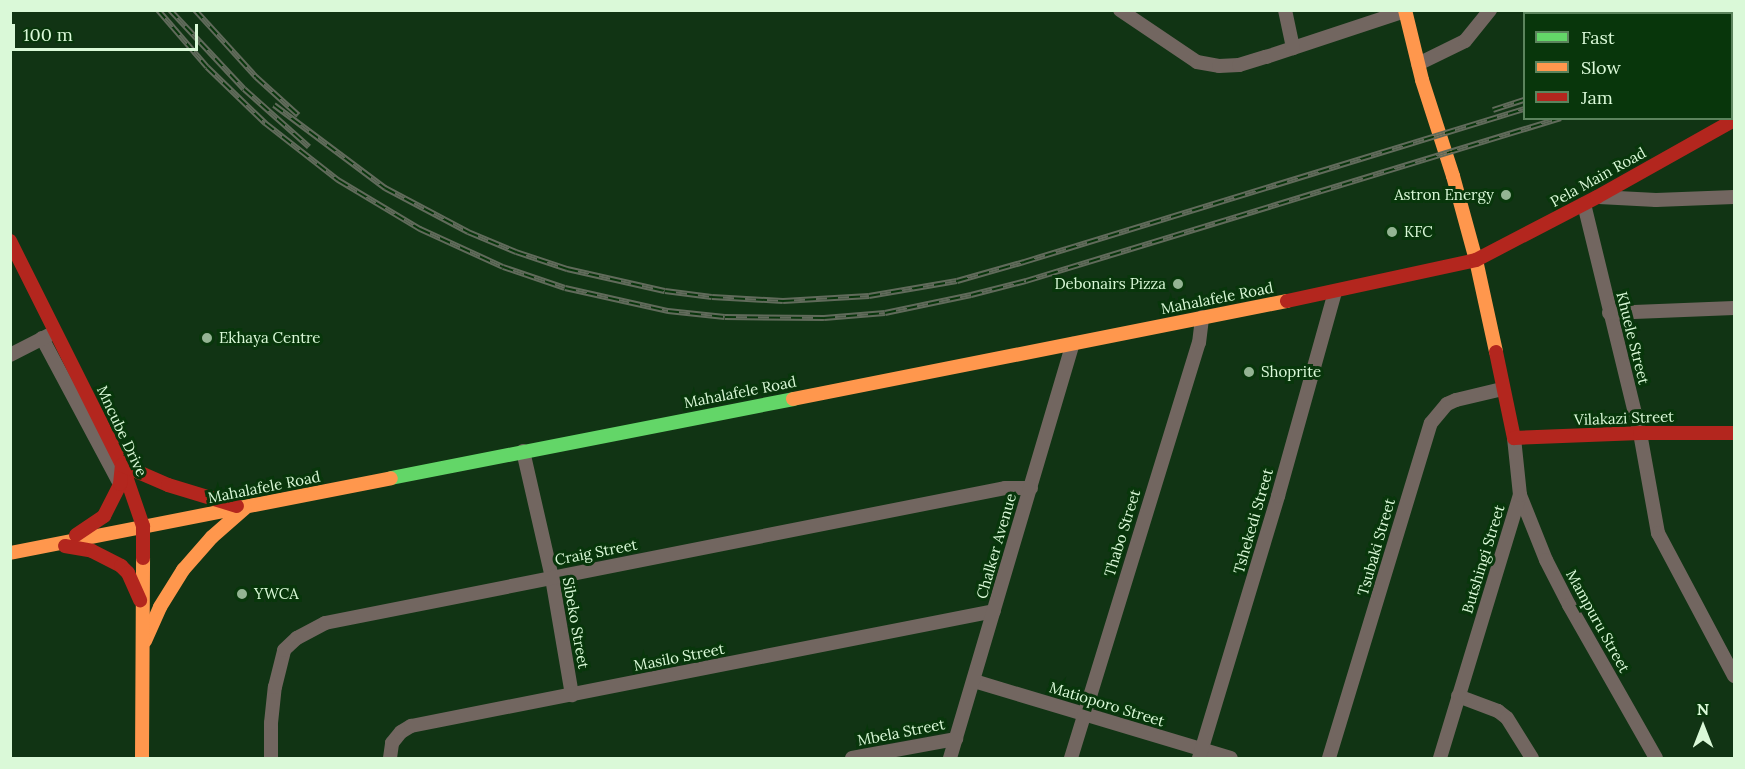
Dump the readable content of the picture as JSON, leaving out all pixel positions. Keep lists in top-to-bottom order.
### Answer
{
  "streets": {
    "main road": [
      "Pela Main Road",
      "Mahalafele Road",
      "Vilakazi Street",
      "Mncube Drive",
      "Butshingi Street"
    ],
    "street": [
      "Khuele Street",
      "Tshekedi Street",
      "Thabo Street",
      "Chalker Avenue",
      "Tsubaki Street",
      "Craig Street",
      "Mampuru Street",
      "Sibeko Street",
      "Masilo Street",
      "Matioporo Street",
      "Mbela Street"
    ]
  },
  "crossings": [
    ["Pela Main Road", "Mahalafele Road"],
    ["Pela Main Road", "Khuele Street"],
    ["Pela Main Road", "Butshingi Street"],
    ["Mahalafele Road", "Mncube Drive"],
    ["Mahalafele Road", "Tshekedi Street"],
    ["Mahalafele Road", "Thabo Street"],
    ["Mahalafele Road", "Chalker Avenue"],
    ["Mahalafele Road", "Butshingi Street"],
    ["Mahalafele Road", "Sibeko Street"],
    ["Khuele Street", "Vilakazi Street"],
    ["Vilakazi Street", "Butshingi Street"],
    ["Tshekedi Street", "Matioporo Street"],
    ["Thabo Street", "Matioporo Street"],
    ["Chalker Avenue", "Craig Street"],
    ["Chalker Avenue", "Masilo Street"],
    ["Chalker Avenue", "Matioporo Street"],
    ["Chalker Avenue", "Mbela Street"],
    ["Tsubaki Street", "Butshingi Street"],
    ["Craig Street", "Sibeko Street"],
    ["Butshingi Street", "Mampuru Street"],
    ["Sibeko Street", "Masilo Street"]
  ],
  "places": [
    "Astron Energy",
    "KFC",
    "Debonairs Pizza",
    "Ekhaya Centre",
    "Shoprite",
    "YWCA"
  ],
  "legend": ["Fast", "Slow", "Jam"],
  "scale_bar": "100 m",
  "north": "top"
}
